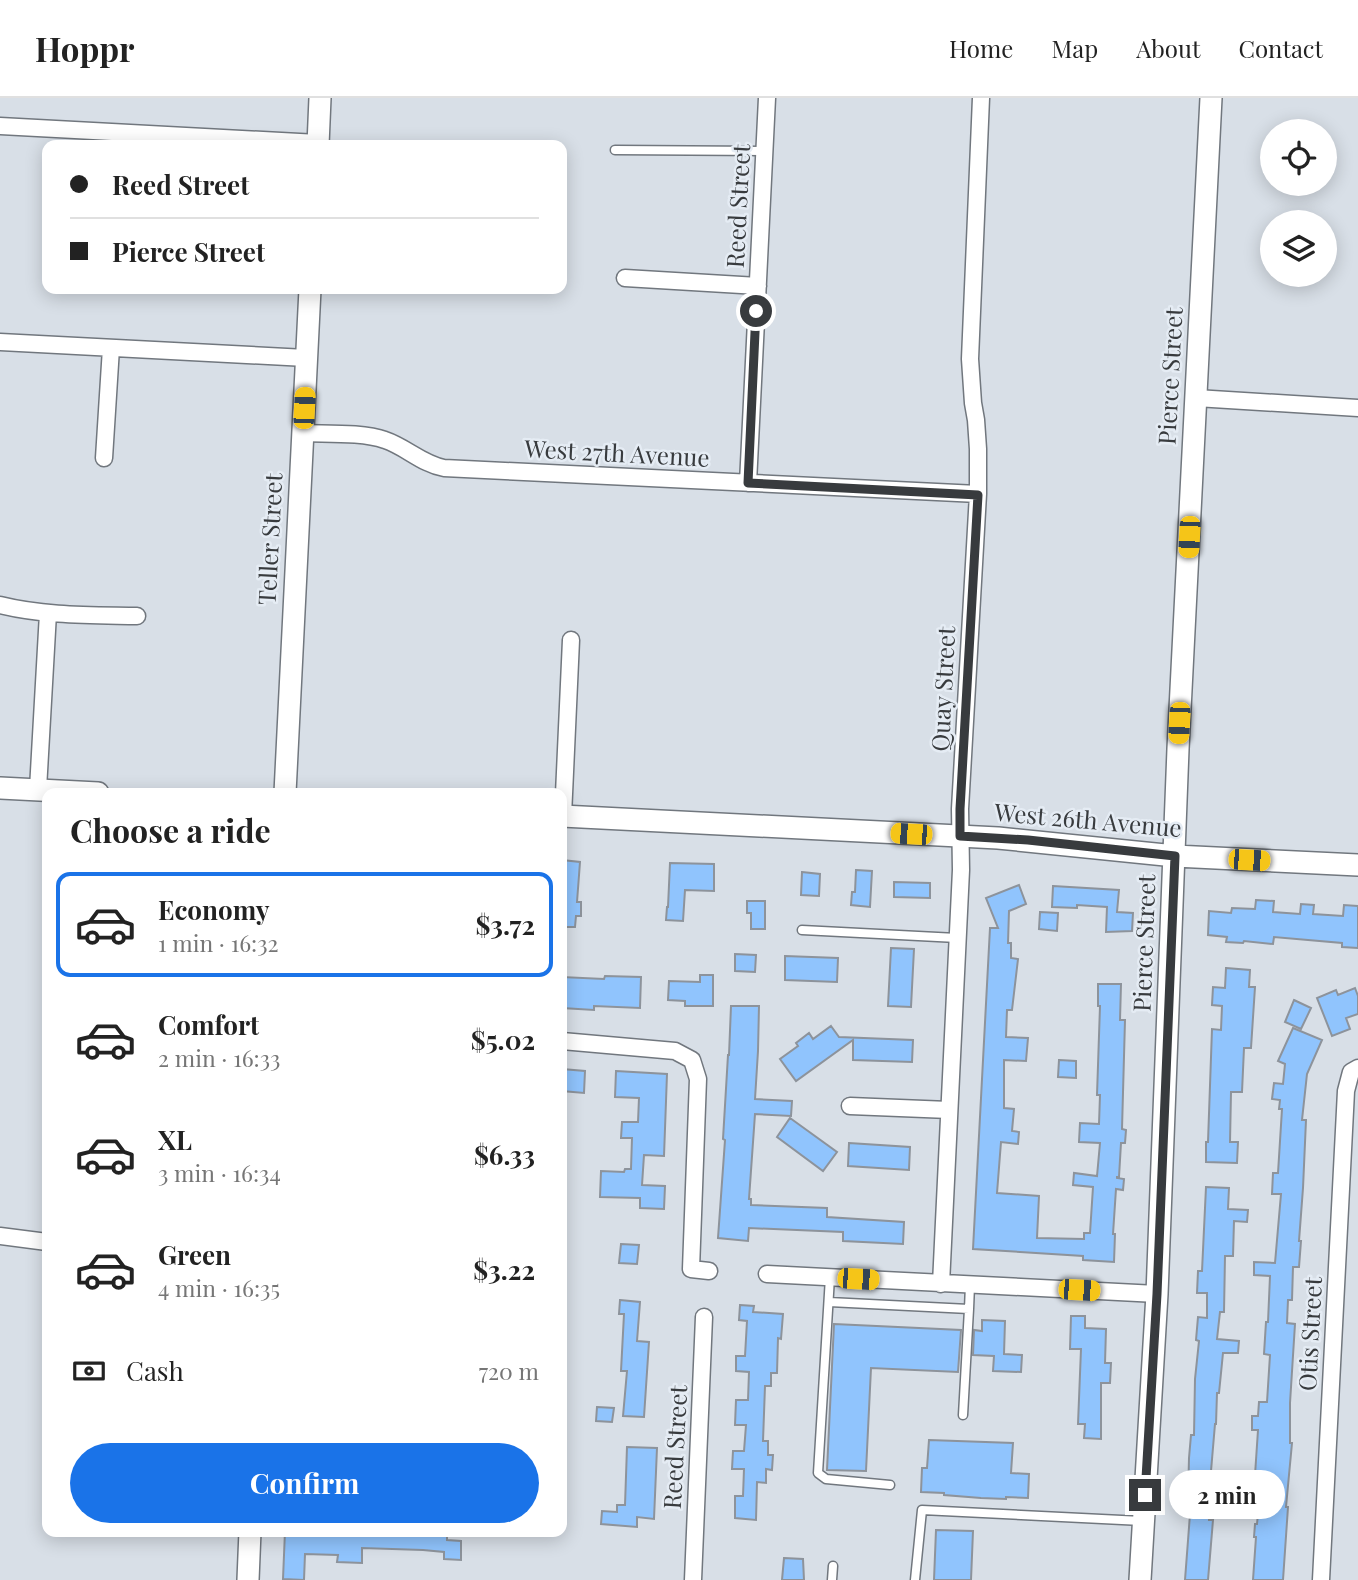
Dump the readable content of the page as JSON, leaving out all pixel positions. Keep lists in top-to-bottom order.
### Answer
{
  "streets": {
    "street": [
      "Reed Street",
      "Pierce Street",
      "West 27th Avenue",
      "Teller Street",
      "Quay Street",
      "West 26th Avenue",
      "Otis Street"
    ]
  },
  "crossings": [
    ["Reed Street", "West 27th Avenue"],
    ["Pierce Street", "West 26th Avenue"],
    ["West 27th Avenue", "Teller Street"],
    ["West 27th Avenue", "Quay Street"],
    ["Quay Street", "West 26th Avenue"]
  ],
  "page": {
    "header": "Hoppr",
    "nav": [
      "Home",
      "Map",
      "About",
      "Contact"
    ],
    "banner": ["Reed Street", "Pierce Street"],
    "heading": "Choose a ride",
    "list": [
      {
        "name": "Economy",
        "note": "1 min · 16:32",
        "value": "$3.72"
      },
      {
        "name": "Comfort",
        "note": "2 min · 16:33",
        "value": "$5.02"
      },
      {
        "name": "XL",
        "note": "3 min · 16:34",
        "value": "$6.33"
      },
      {
        "name": "Green",
        "note": "4 min · 16:35",
        "value": "$3.22"
      }
    ],
    "pay": ["Cash", "720 m"],
    "buttons": "Confirm",
    "bubble": "2 min"
  }
}
